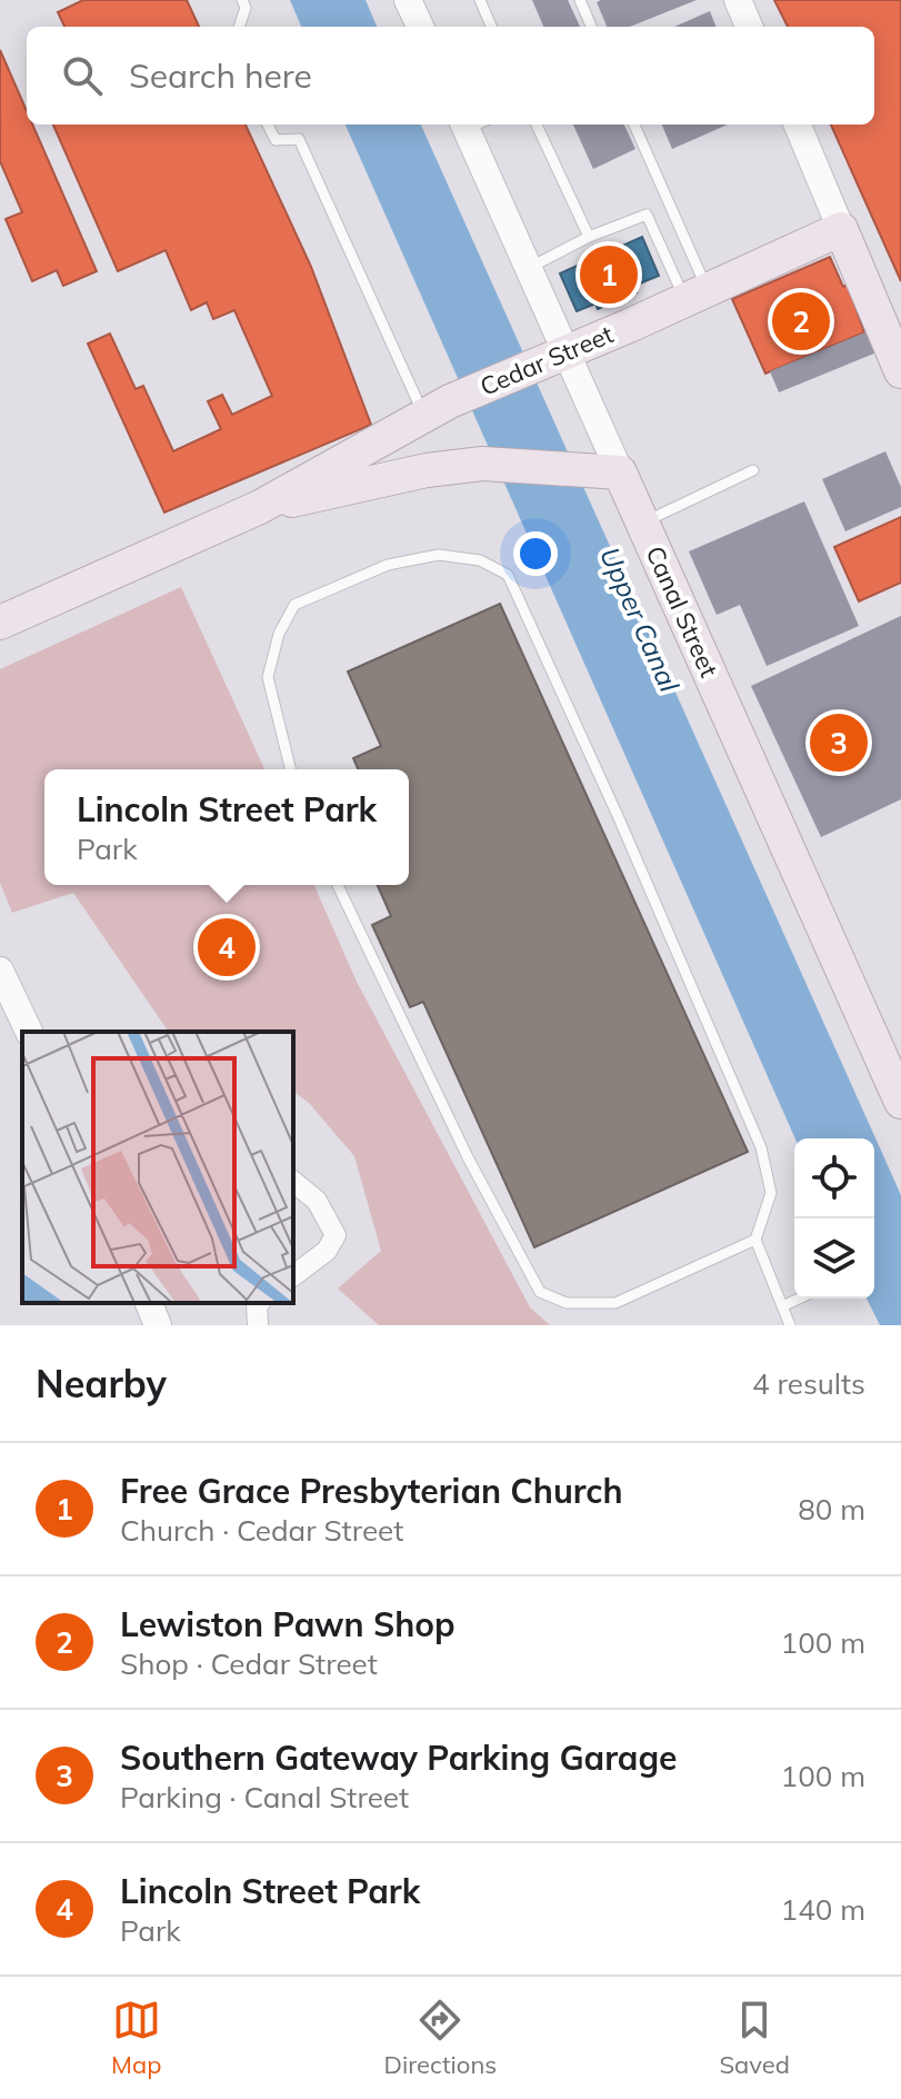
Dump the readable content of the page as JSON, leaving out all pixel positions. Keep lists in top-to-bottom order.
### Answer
{
  "streets": {
    "highway": ["Cedar Street", "Canal Street"]
  },
  "crossings": [
    ["Cedar Street", "Canal Street"]
  ],
  "water": ["Upper Canal"],
  "page": {
    "search": "Search here",
    "pins": [
      "1",
      "2",
      "3",
      "4"
    ],
    "popup": ["Lincoln Street Park", "Park"],
    "heading": ["Nearby", "4 results"],
    "list": [
      {
        "mark": "1",
        "name": "Free Grace Presbyterian Church",
        "note": "Church · Cedar Street",
        "value": "80 m"
      },
      {
        "mark": "2",
        "name": "Lewiston Pawn Shop",
        "note": "Shop · Cedar Street",
        "value": "100 m"
      },
      {
        "mark": "3",
        "name": "Southern Gateway Parking Garage",
        "note": "Parking · Canal Street",
        "value": "100 m"
      },
      {
        "mark": "4",
        "name": "Lincoln Street Park",
        "note": "Park",
        "value": "140 m"
      }
    ],
    "nav": ["Map", "Directions", "Saved"]
  }
}
